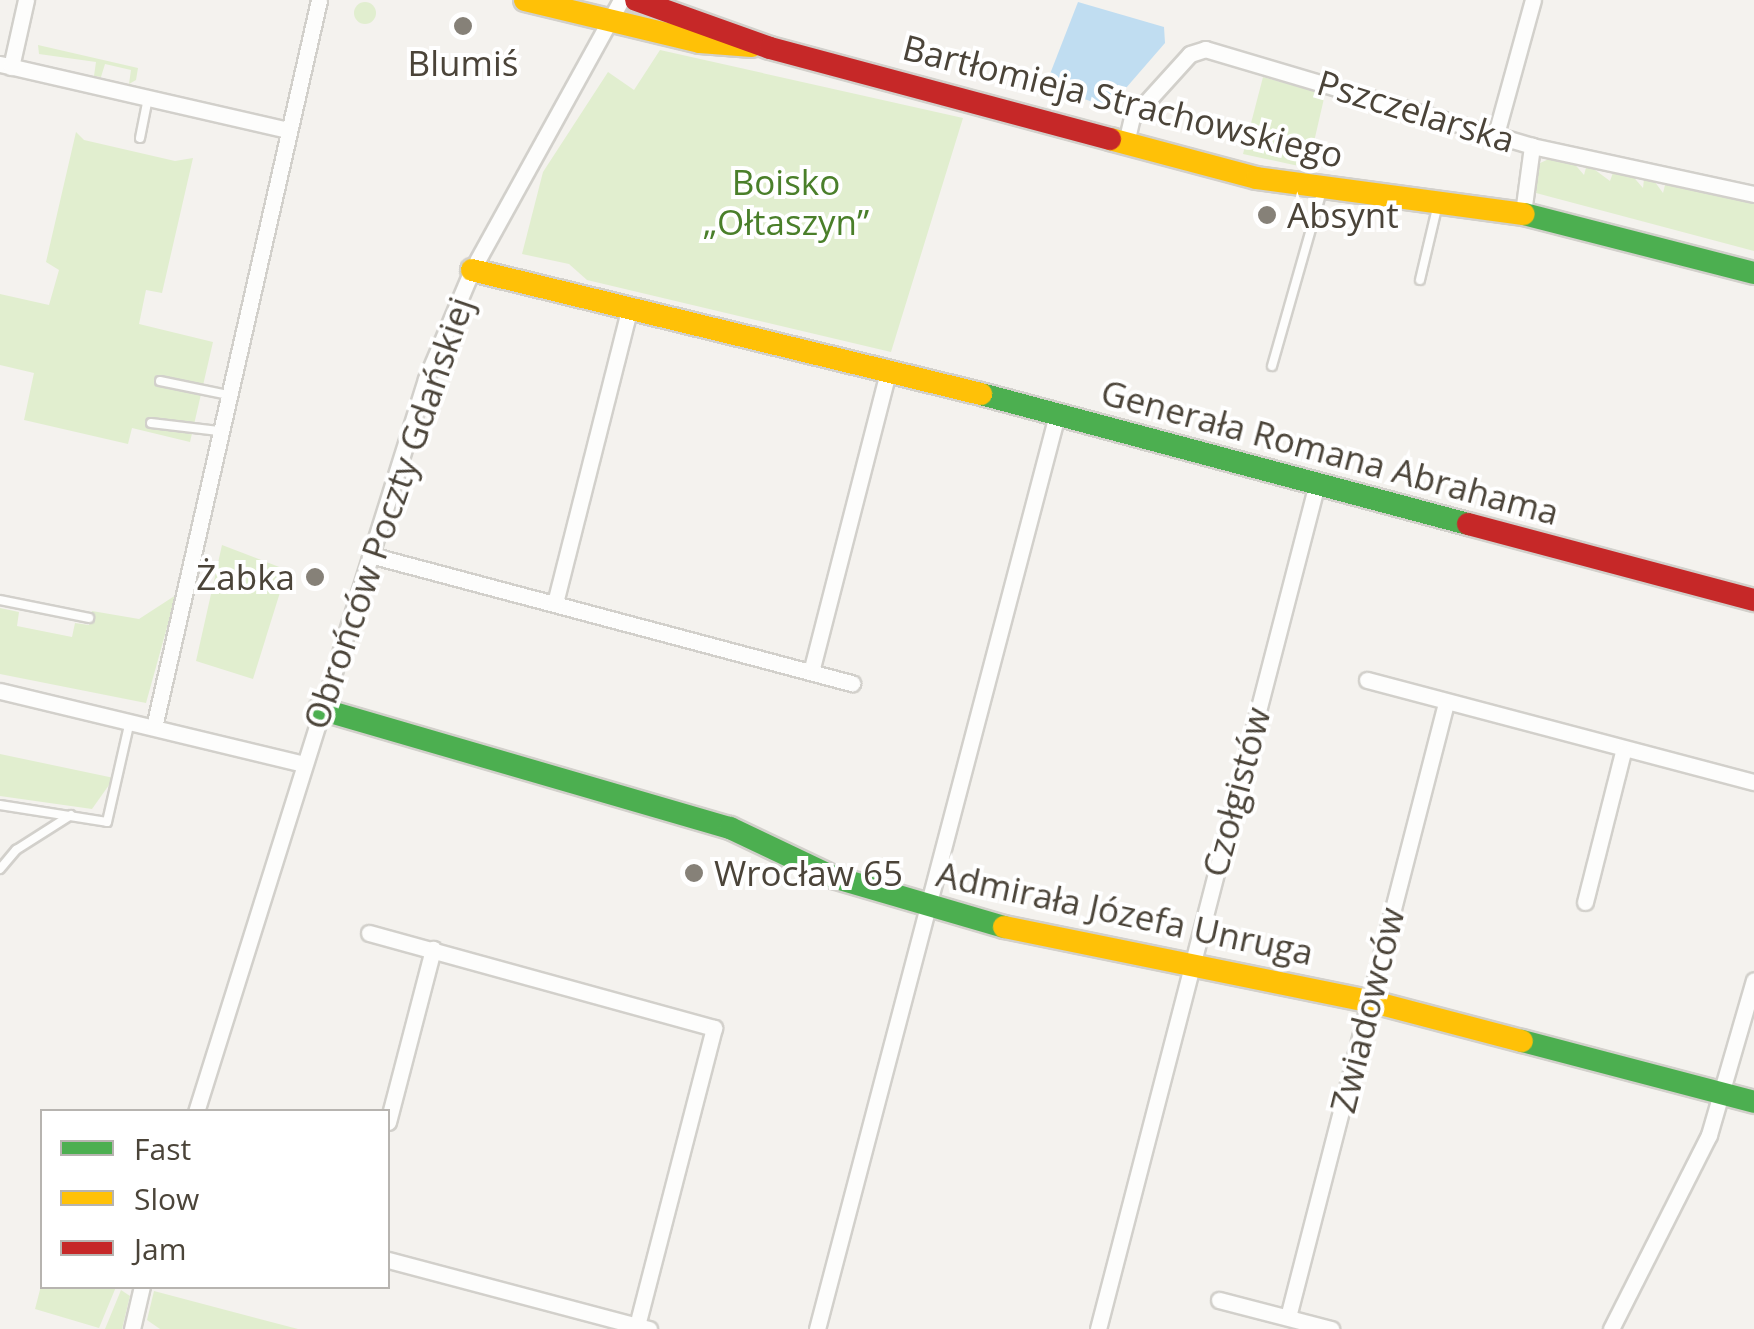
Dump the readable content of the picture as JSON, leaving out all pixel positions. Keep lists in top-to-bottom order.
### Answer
{
  "streets": {
    "street": [
      "Bartłomieja Strachowskiego",
      "Pszczelarska",
      "Generała Romana Abrahama",
      "Obrońców Poczty Gdańskiej",
      "Czołgistów",
      "Admirała Józefa Unruga",
      "Zwiadowców"
    ]
  },
  "crossings": [
    ["Bartłomieja Strachowskiego", "Pszczelarska"],
    ["Bartłomieja Strachowskiego", "Obrońców Poczty Gdańskiej"],
    ["Generała Romana Abrahama", "Obrońców Poczty Gdańskiej"],
    ["Generała Romana Abrahama", "Czołgistów"],
    ["Obrońców Poczty Gdańskiej", "Admirała Józefa Unruga"],
    ["Czołgistów", "Admirała Józefa Unruga"],
    ["Admirała Józefa Unruga", "Zwiadowców"]
  ],
  "parks": ["Boisko „Ołtaszyn”"],
  "places": [
    "Blumiś",
    "Absynt",
    "Żabka",
    "Wrocław 65"
  ],
  "legend": ["Fast", "Slow", "Jam"]
}
